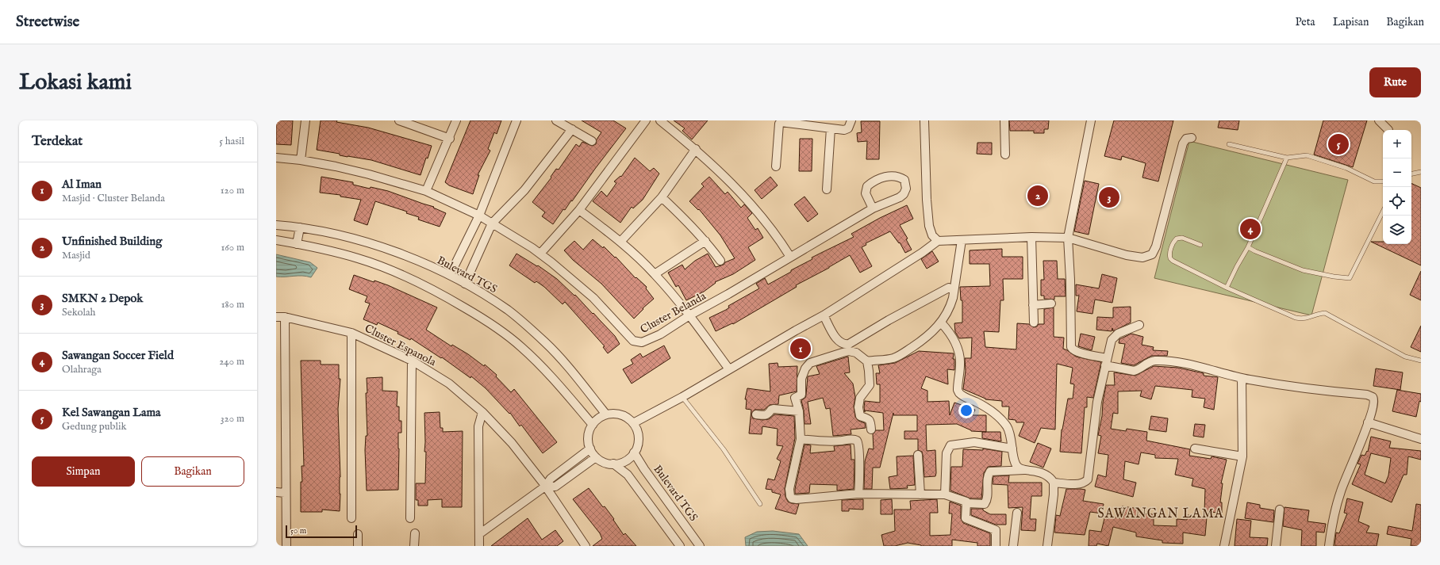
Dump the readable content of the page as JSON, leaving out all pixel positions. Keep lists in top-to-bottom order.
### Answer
{
  "streets": {
    "street": ["Bulevard TGS", "Cluster Belanda", "Cluster Espanola"]
  },
  "districts": ["SAWANGAN LAMA"],
  "scale_bar": "50 m",
  "page": {
    "header": "Streetwise",
    "nav": ["Peta", "Lapisan", "Bagikan"],
    "buttons": [
      "Rute",
      ["Simpan", "Bagikan"]
    ],
    "title": "Lokasi kami",
    "heading": ["Terdekat", "5 hasil"],
    "map_buttons": ["+", "−"],
    "pins": [
      "5",
      "2",
      "3",
      "4",
      "1"
    ],
    "list": [
      {
        "mark": "1",
        "name": "Al Iman",
        "note": "Masjid · Cluster Belanda",
        "value": "120 m"
      },
      {
        "mark": "2",
        "name": "Unfinished Building",
        "note": "Masjid",
        "value": "160 m"
      },
      {
        "mark": "3",
        "name": "SMKN 2 Depok",
        "note": "Sekolah",
        "value": "180 m"
      },
      {
        "mark": "4",
        "name": "Sawangan Soccer Field",
        "note": "Olahraga",
        "value": "240 m"
      },
      {
        "mark": "5",
        "name": "Kel Sawangan Lama",
        "note": "Gedung publik",
        "value": "320 m"
      }
    ],
    "scale": "50 m"
  }
}
